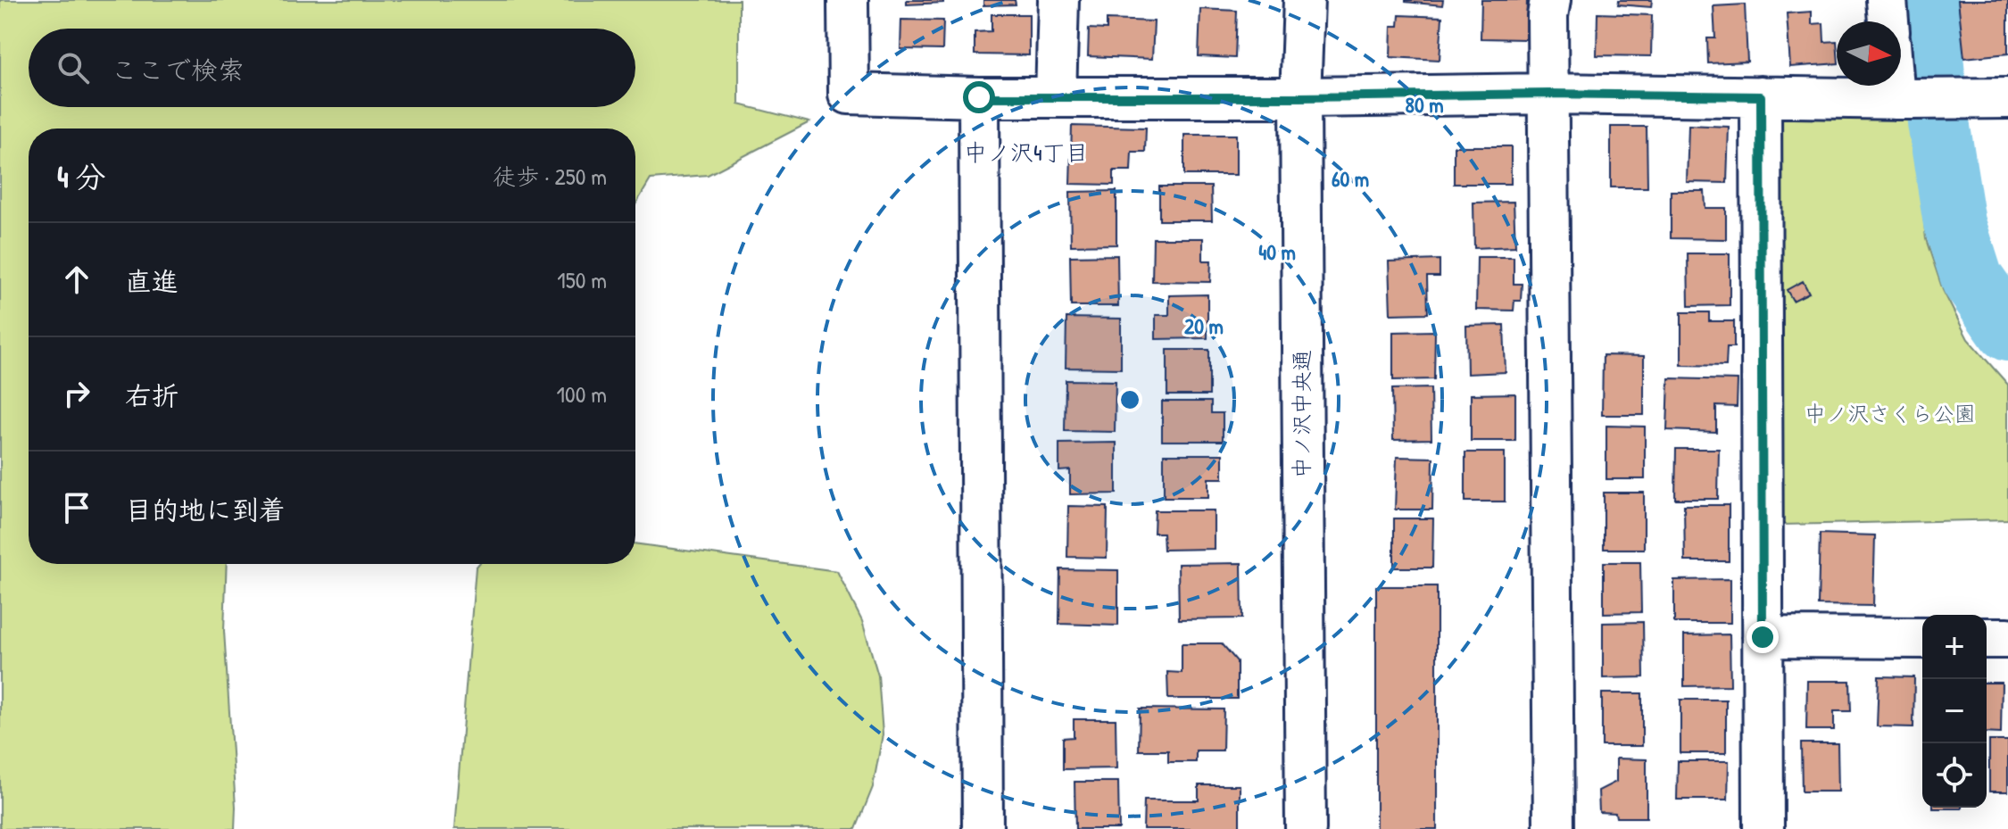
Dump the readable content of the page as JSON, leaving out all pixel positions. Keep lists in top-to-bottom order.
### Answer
{
  "streets": {
    "street": ["中ノ沢中央通"]
  },
  "districts": ["中ノ沢4丁目"],
  "parks": ["中ノ沢さくら公園"],
  "north": "right",
  "page": {
    "search": "ここで検索",
    "heading": ["4 分", "徒歩 · 250 m"],
    "list": [
      ["直進", "150 m"],
      ["右折", "100 m"],
      "目的地に到着"
    ],
    "map_buttons": ["+", "−"]
  },
  "rings": [
    "80 m",
    "60 m",
    "40 m",
    "20 m"
  ]
}
